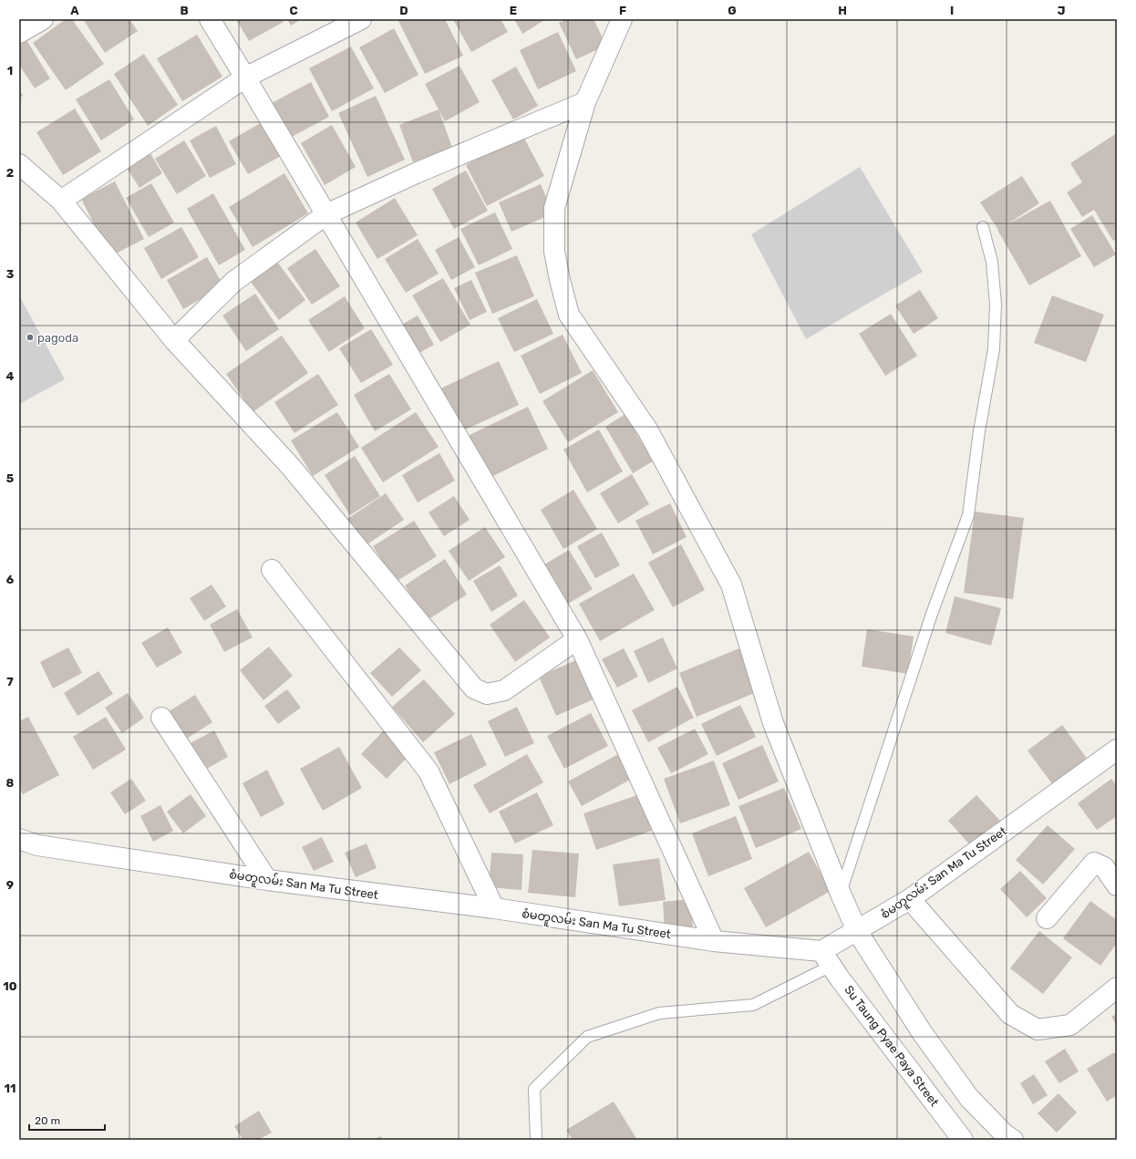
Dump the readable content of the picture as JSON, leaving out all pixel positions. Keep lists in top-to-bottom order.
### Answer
{
  "streets": {
    "street": ["စံမတူလမ်း San Ma Tu Street", "Su Taung Pyae Paya Street"]
  },
  "crossings": [
    ["စံမတူလမ်း San Ma Tu Street", "Su Taung Pyae Paya Street"]
  ],
  "places": ["pagoda"],
  "scale_bar": "20 m",
  "grid": {
    "columns": [
      "A",
      "B",
      "C",
      "D",
      "E",
      "F",
      "G",
      "H",
      "I",
      "J"
    ],
    "rows": [
      "1",
      "2",
      "3",
      "4",
      "5",
      "6",
      "7",
      "8",
      "9",
      "10",
      "11"
    ]
  }
}
